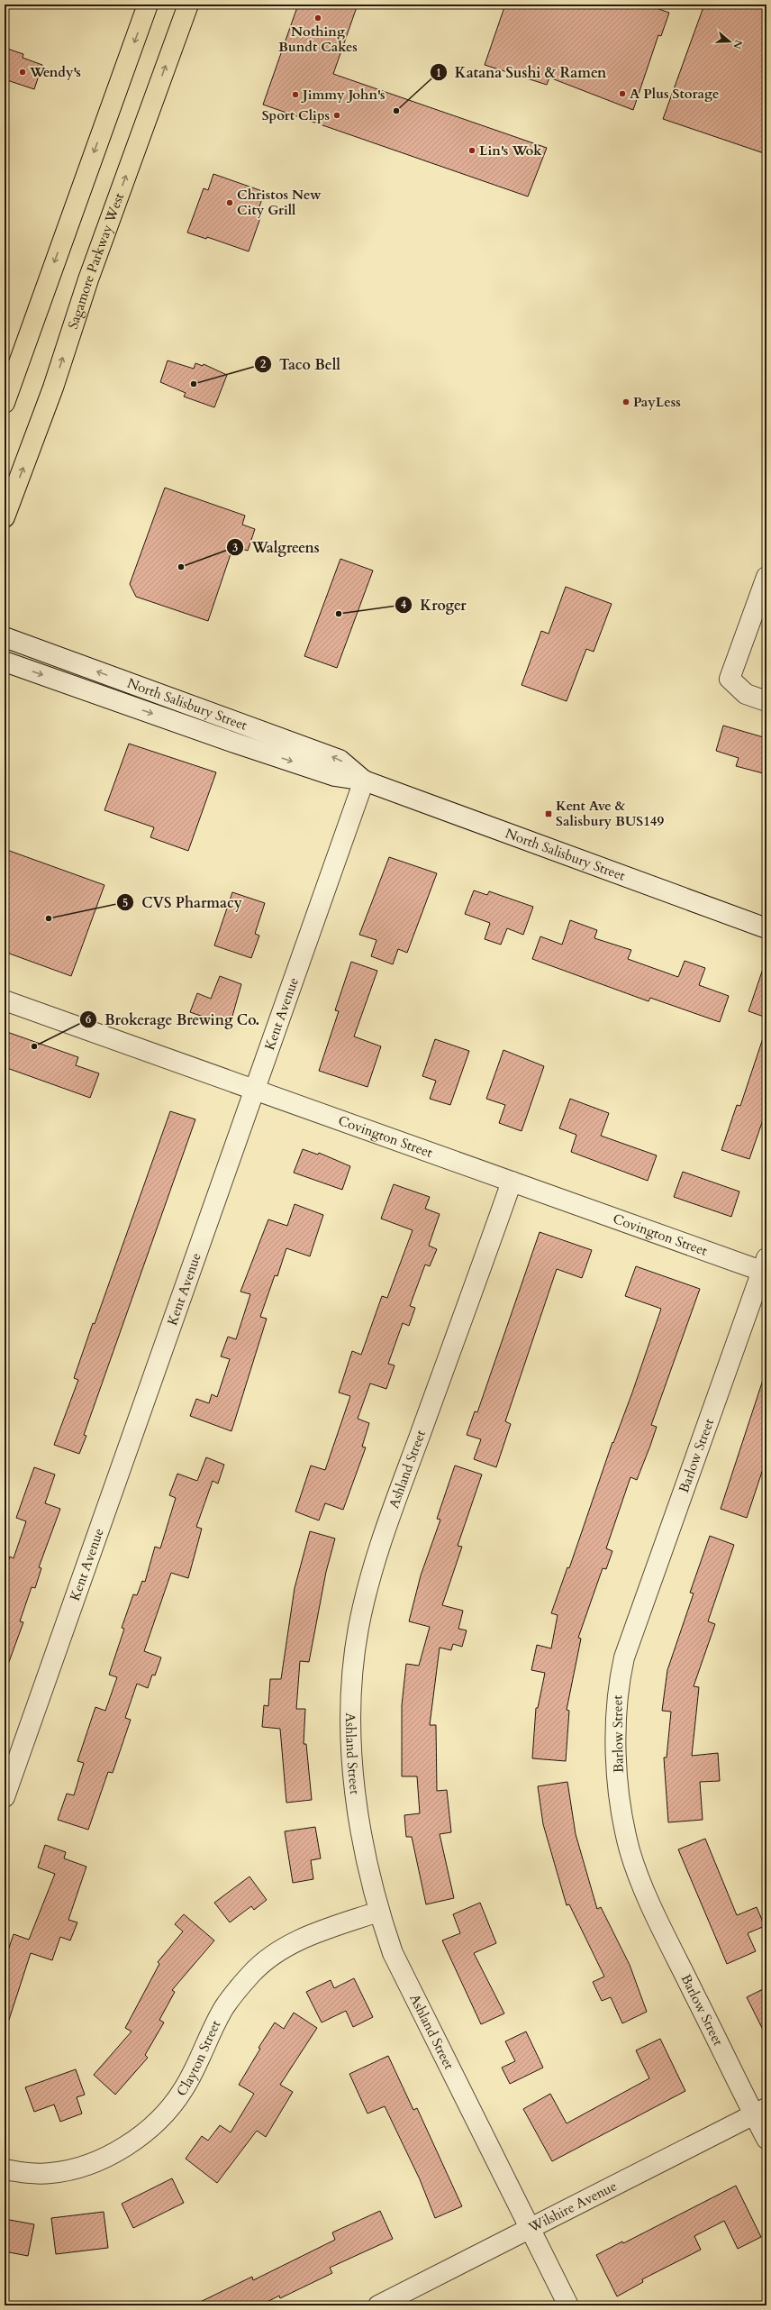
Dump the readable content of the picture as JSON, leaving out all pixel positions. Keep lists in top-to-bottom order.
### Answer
{
  "streets": {
    "highway": ["Sagamore Parkway West"],
    "street": [
      "North Salisbury Street",
      "Kent Avenue",
      "Covington Street",
      "Barlow Street",
      "Ashland Street",
      "Clayton Street",
      "Wilshire Avenue"
    ]
  },
  "crossings": [
    ["North Salisbury Street", "Kent Avenue"],
    ["Kent Avenue", "Covington Street"],
    ["Covington Street", "Barlow Street"],
    ["Covington Street", "Ashland Street"],
    ["Barlow Street", "Wilshire Avenue"],
    ["Ashland Street", "Clayton Street"],
    ["Ashland Street", "Wilshire Avenue"]
  ],
  "places": {
    "other": [
      "Nothing Bundt Cakes",
      "Wendy's",
      "A Plus Storage",
      "Jimmy John's",
      "Katana Sushi & Ramen",
      "Sport Clips",
      "Lin's Wok",
      "Christos New City Grill",
      "Taco Bell",
      "PayLess",
      "Walgreens",
      "Kroger",
      "CVS Pharmacy",
      "Brokerage Brewing Co."
    ],
    "transit": ["Kent Ave & Salisbury BUS149"]
  },
  "north": "right"
}
